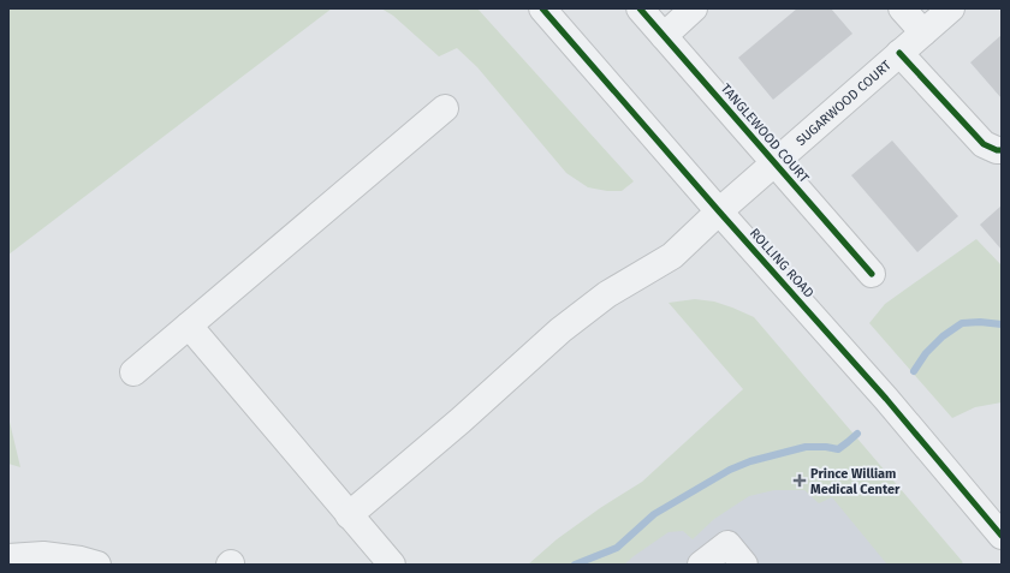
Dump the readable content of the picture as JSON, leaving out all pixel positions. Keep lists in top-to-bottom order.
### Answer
{
  "streets": {
    "street": ["SUGARWOOD COURT", "TANGLEWOOD COURT", "ROLLING ROAD"]
  },
  "crossings": [
    ["SUGARWOOD COURT", "TANGLEWOOD COURT"],
    ["SUGARWOOD COURT", "ROLLING ROAD"]
  ],
  "places": {
    "health": ["Prince William Medical Center"]
  }
}
